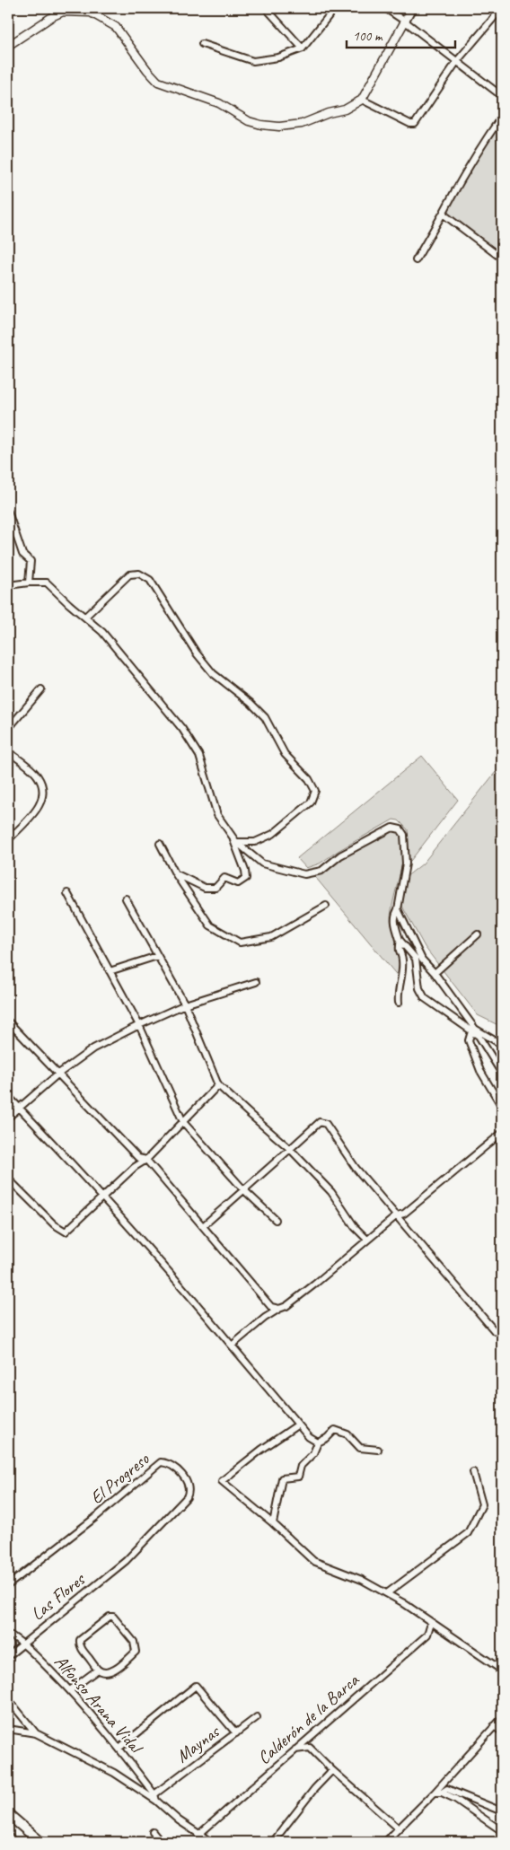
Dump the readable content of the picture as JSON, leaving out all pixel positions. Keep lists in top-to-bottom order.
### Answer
{
  "streets": {
    "street": [
      "El Progreso",
      "Las Flores",
      "Alfonso Arana Vidal",
      "Calderón de la Barca",
      "Maynas"
    ]
  },
  "crossings": [
    ["El Progreso", "Las Flores"],
    ["Las Flores", "Alfonso Arana Vidal"],
    ["Alfonso Arana Vidal", "Maynas"]
  ],
  "scale_bar": "100 m"
}
